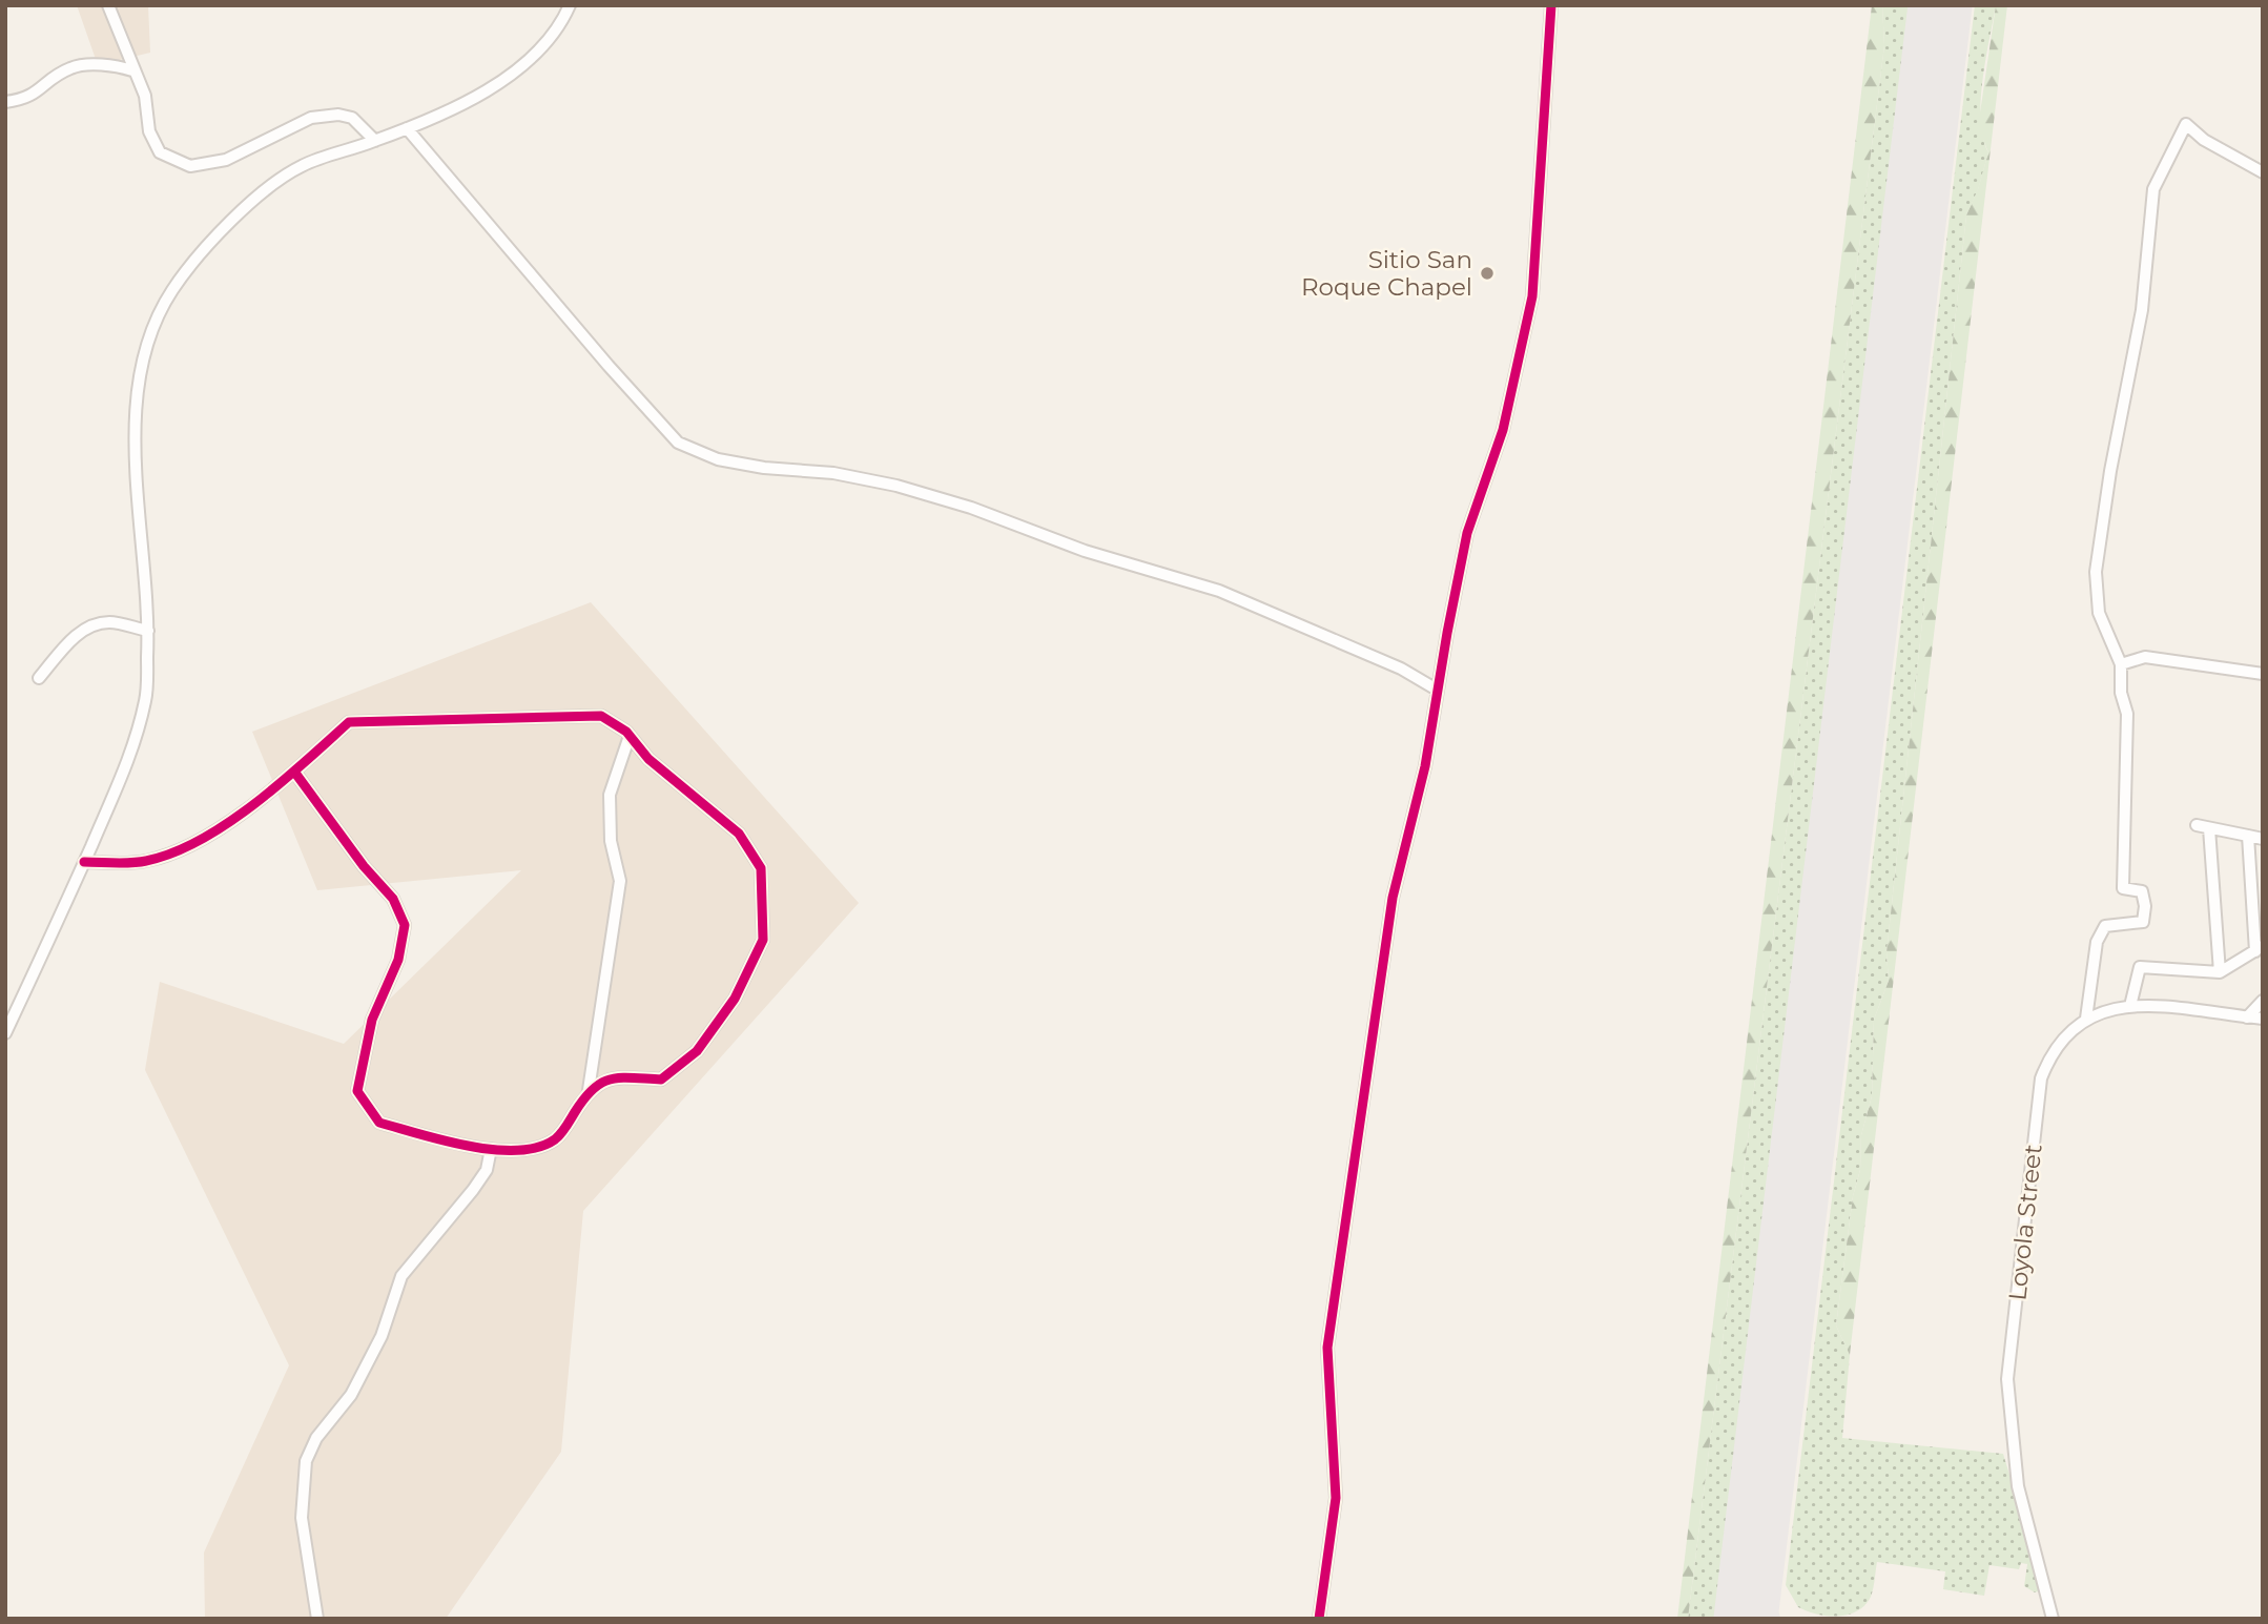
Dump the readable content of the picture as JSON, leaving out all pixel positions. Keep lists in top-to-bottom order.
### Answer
{
  "streets": {
    "street": ["Loyola Street"]
  },
  "places": ["Sitio San Roque Chapel"]
}
